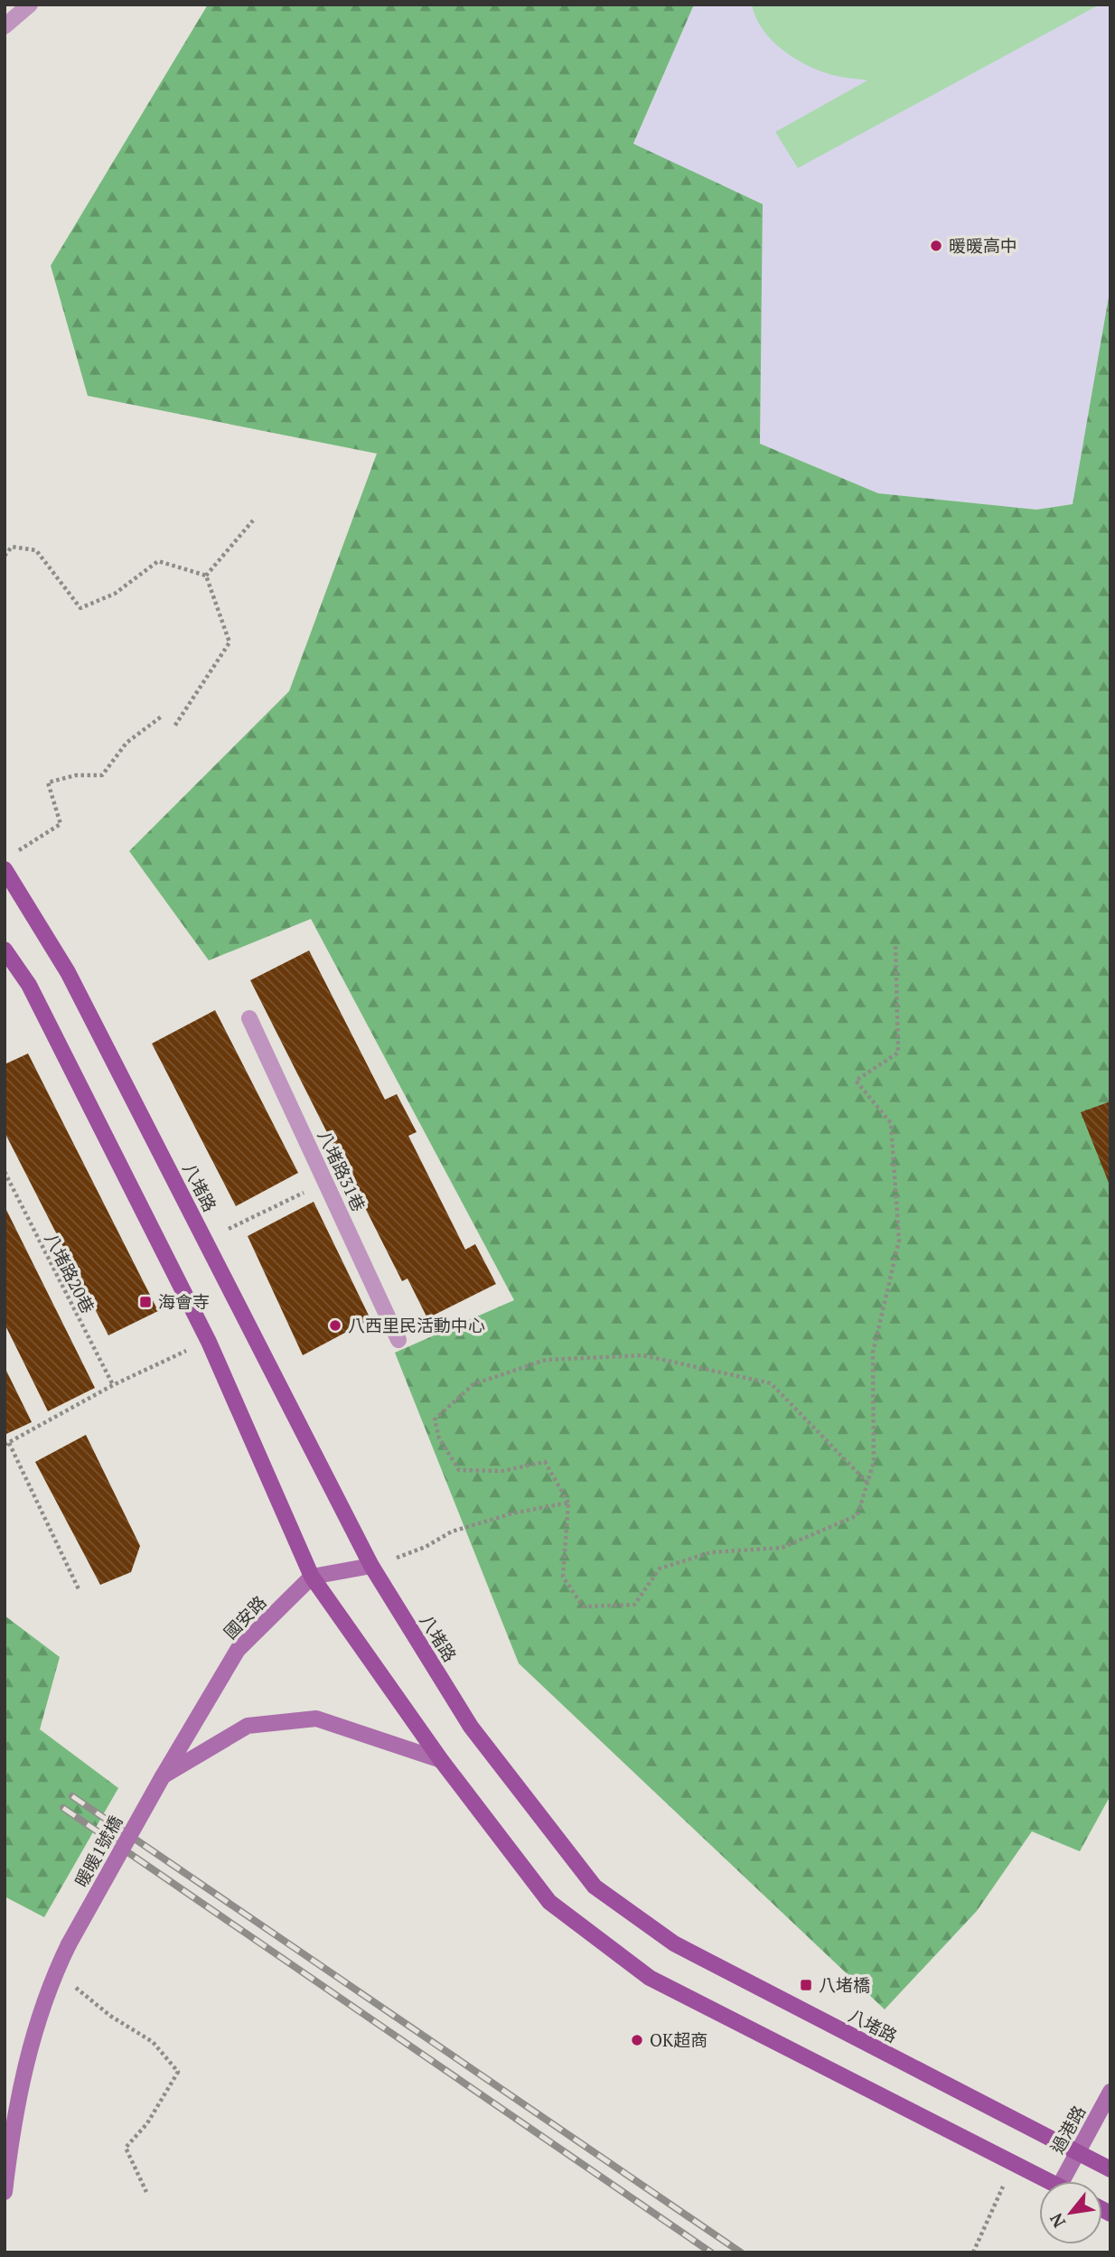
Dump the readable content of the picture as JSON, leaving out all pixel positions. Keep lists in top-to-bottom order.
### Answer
{
  "streets": {
    "main road": ["八堵路"],
    "street": ["國安路", "暖暖1號橋", "過港路"],
    "lane": ["八堵路31巷"],
    "path": ["八堵路20巷"]
  },
  "crossings": [
    ["八堵路", "過港路"],
    ["國安路", "暖暖1號橋"]
  ],
  "places": {
    "other": ["暖暖高中", "八西里民活動中心", "OK超商"],
    "transit": ["海會寺", "八堵橋"]
  },
  "north": "bottom left"
}
